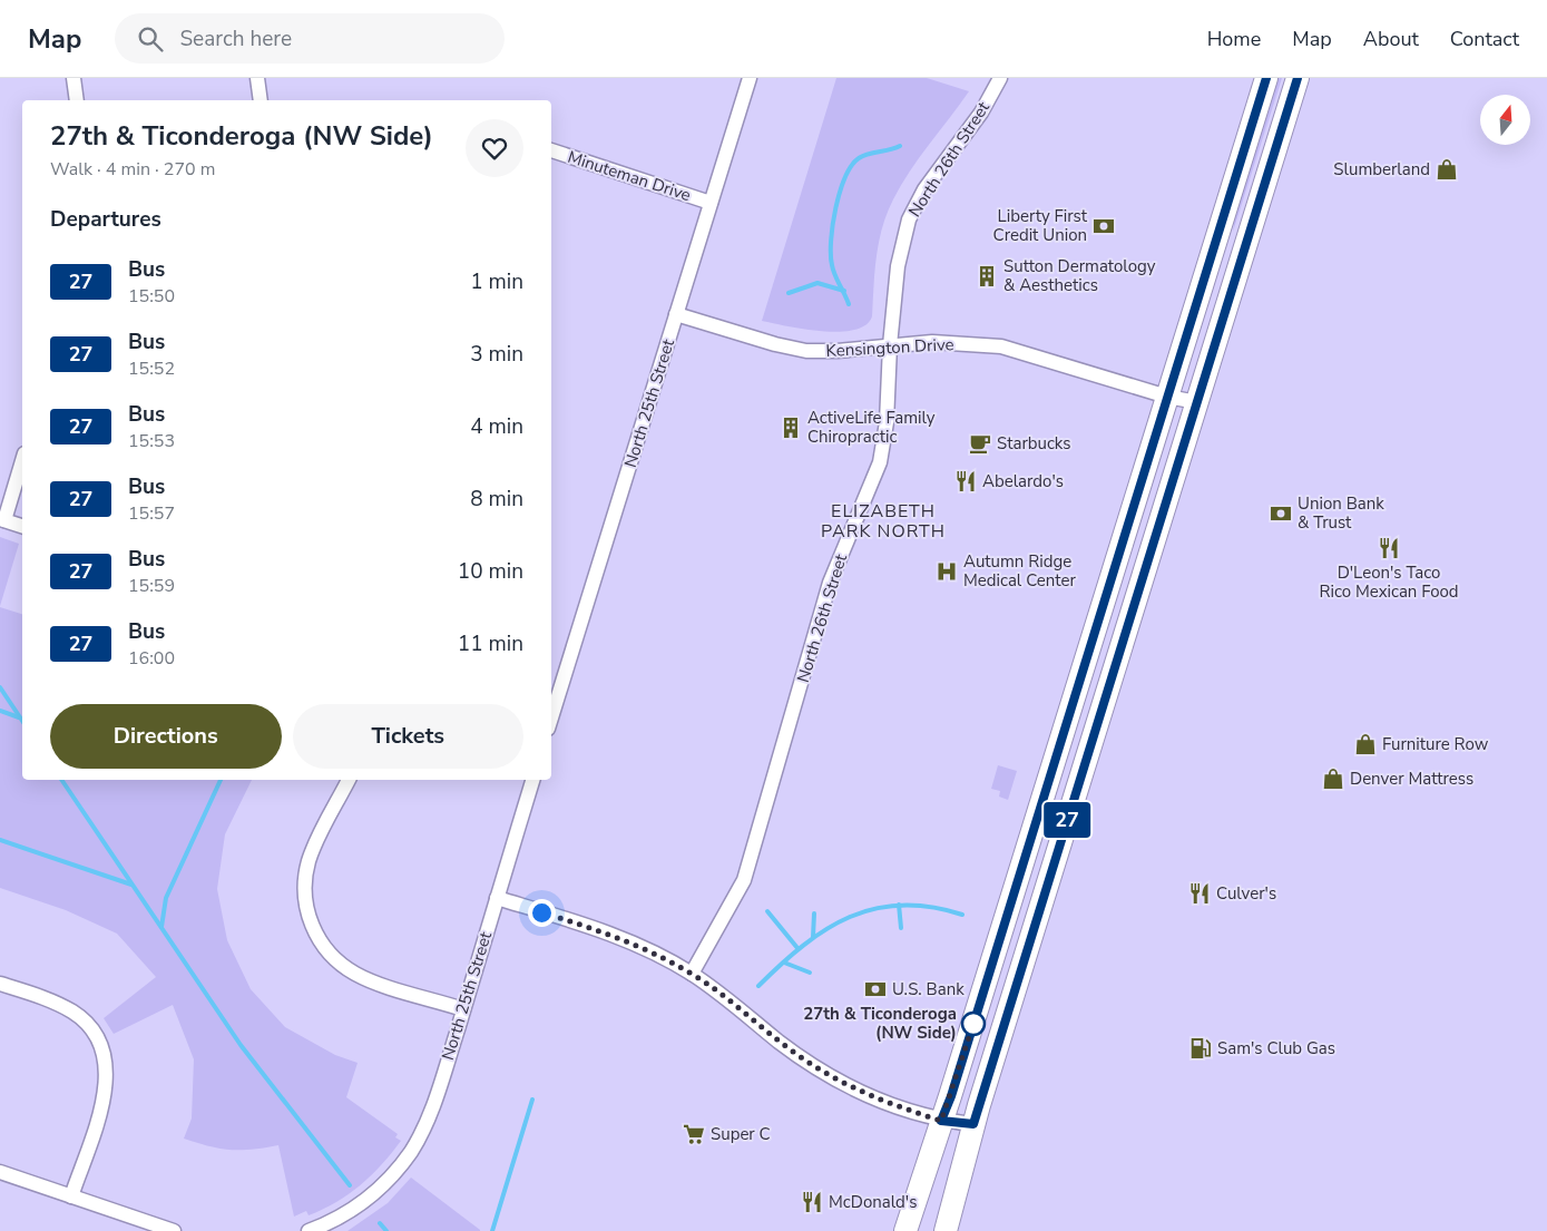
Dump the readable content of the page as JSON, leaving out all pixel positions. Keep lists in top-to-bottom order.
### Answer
{
  "streets": {
    "street": [
      "North 26th Street",
      "Minuteman Drive",
      "Kensington Drive",
      "North 25th Street"
    ]
  },
  "crossings": [
    ["North 26th Street", "Kensington Drive"],
    ["Minuteman Drive", "North 25th Street"],
    ["Kensington Drive", "North 25th Street"]
  ],
  "districts": ["ELIZABETH PARK NORTH"],
  "places": {
    "shop": ["Slumberland", "Furniture Row", "Denver Mattress"],
    "bank": ["Liberty First Credit Union", "Union Bank & Trust", "U.S. Bank"],
    "building": ["Sutton Dermatology & Aesthetics", "ActiveLife Family Chiropractic"],
    "cafe": ["Starbucks"],
    "restaurant": [
      "Abelardo's",
      "D'Leon's Taco Rico Mexican Food",
      "Culver's",
      "McDonald's"
    ],
    "hospital": ["Autumn Ridge Medical Center"],
    "other": ["27th & Ticonderoga (NW Side)"],
    "fuel station": ["Sam's Club Gas"],
    "supermarket": ["Super C"]
  },
  "lines": ["bus line 27"],
  "north": "top",
  "page": {
    "header": "Map",
    "search": "Search here",
    "nav": [
      "Home",
      "Map",
      "About",
      "Contact"
    ],
    "on_map": "27",
    "heading": [
      ["27th & Ticonderoga (NW Side)", "Walk · 4 min · 270 m"],
      "Departures"
    ],
    "list": [
      {
        "mark": "27",
        "name": "Bus",
        "note": "15:50",
        "value": "1 min"
      },
      {
        "mark": "27",
        "name": "Bus",
        "note": "15:52",
        "value": "3 min"
      },
      {
        "mark": "27",
        "name": "Bus",
        "note": "15:53",
        "value": "4 min"
      },
      {
        "mark": "27",
        "name": "Bus",
        "note": "15:57",
        "value": "8 min"
      },
      {
        "mark": "27",
        "name": "Bus",
        "note": "15:59",
        "value": "10 min"
      },
      {
        "mark": "27",
        "name": "Bus",
        "note": "16:00",
        "value": "11 min"
      }
    ],
    "buttons": ["Directions", "Tickets"]
  }
}
